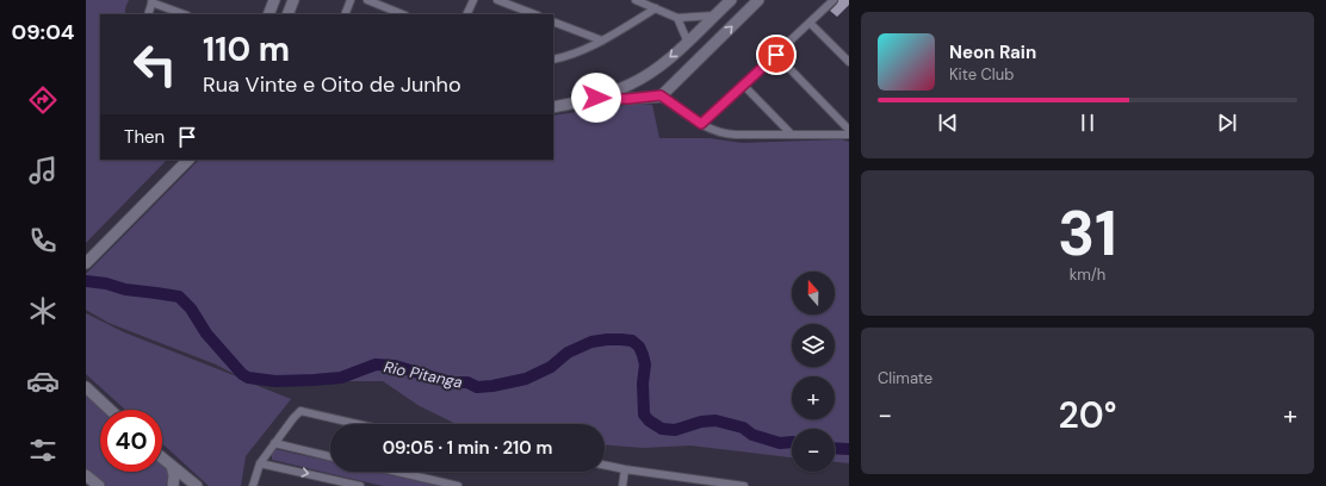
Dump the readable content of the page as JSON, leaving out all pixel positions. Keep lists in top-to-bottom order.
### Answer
{
  "water": ["Rio Pitanga"],
  "north": "top",
  "page": {
    "tabs": "09:04",
    "turn": ["110 m", "Rua Vinte e Oito de Junho"],
    "song": ["Neon Rain", "Kite Club"],
    "then": "Then",
    "tile": [
      ["31", "km/h"],
      "Climate"
    ],
    "map_buttons": ["+", "−"],
    "heat": ["−", "20°", "+"],
    "limit": "40",
    "trip": "09:05 · 1 min · 210 m"
  }
}
